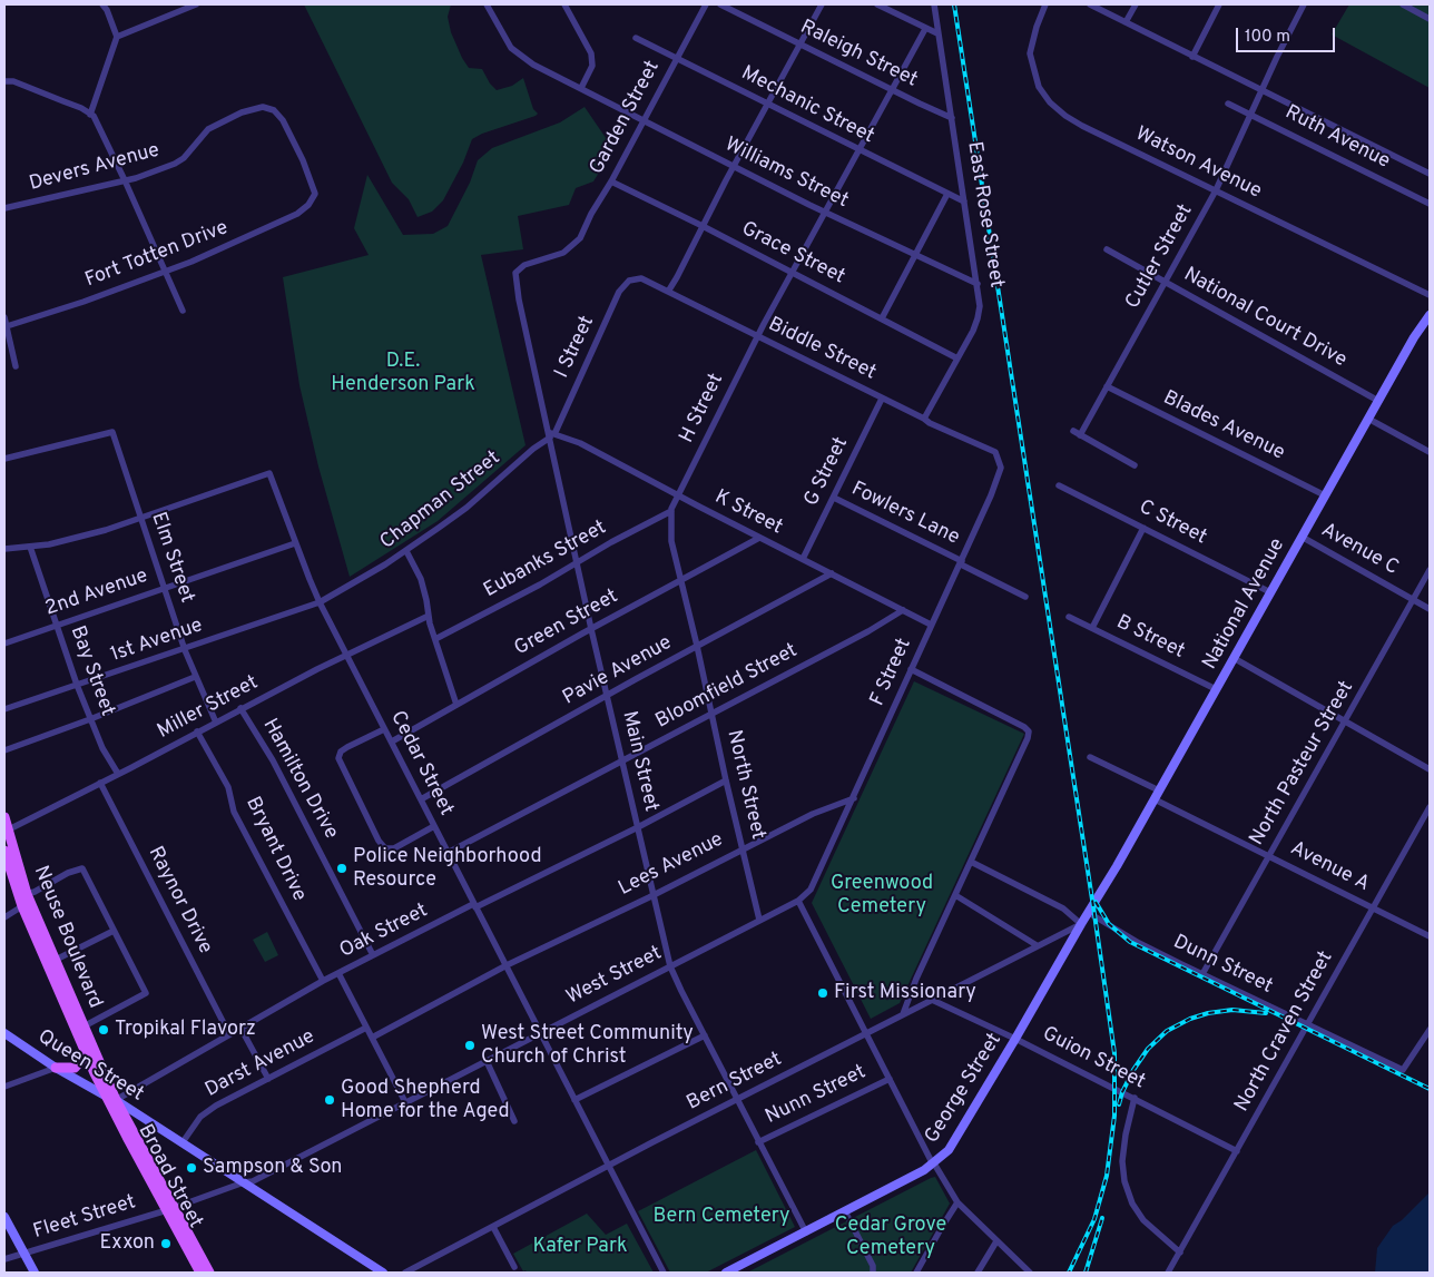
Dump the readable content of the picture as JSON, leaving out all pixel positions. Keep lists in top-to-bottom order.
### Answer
{
  "streets": {
    "main road": ["Neuse Boulevard", "Broad Street"],
    "street": [
      "Raleigh Street",
      "Mechanic Street",
      "Garden Street",
      "Ruth Avenue",
      "Watson Avenue",
      "Devers Avenue",
      "Williams Street",
      "East Rose Street",
      "Grace Street",
      "Fort Totten Drive",
      "Cutler Street",
      "National Court Drive",
      "I Street",
      "Biddle Street",
      "H Street",
      "Blades Avenue",
      "G Street",
      "Chapman Street",
      "K Street",
      "Fowlers Lane",
      "C Street",
      "Avenue C",
      "Elm Street",
      "Eubanks Street",
      "2nd Avenue",
      "National Avenue",
      "Green Street",
      "B Street",
      "1st Avenue",
      "Bay Street",
      "Pavie Avenue",
      "F Street",
      "Bloomfield Street",
      "Miller Street",
      "Main Street",
      "Cedar Street",
      "North Pasteur Street",
      "Hamilton Drive",
      "North Street",
      "Bryant Drive",
      "Lees Avenue",
      "Avenue A",
      "Raynor Drive",
      "Oak Street",
      "Dunn Street",
      "West Street",
      "North Craven Street",
      "Guion Street",
      "Darst Avenue",
      "Queen Street",
      "Bern Street",
      "George Street",
      "Nunn Street",
      "Fleet Street"
    ]
  },
  "crossings": [
    ["Raleigh Street", "East Rose Street"],
    ["Raleigh Street", "H Street"],
    ["Mechanic Street", "Garden Street"],
    ["Mechanic Street", "East Rose Street"],
    ["Mechanic Street", "H Street"],
    ["Garden Street", "Williams Street"],
    ["Garden Street", "Grace Street"],
    ["Garden Street", "Main Street"],
    ["Ruth Avenue", "Cutler Street"],
    ["Watson Avenue", "Cutler Street"],
    ["Devers Avenue", "Fort Totten Drive"],
    ["Williams Street", "East Rose Street"],
    ["Williams Street", "H Street"],
    ["East Rose Street", "Grace Street"],
    ["East Rose Street", "Biddle Street"],
    ["Grace Street", "H Street"],
    ["Cutler Street", "National Court Drive"],
    ["Cutler Street", "Blades Avenue"],
    ["National Court Drive", "National Avenue"],
    ["I Street", "Biddle Street"],
    ["I Street", "Chapman Street"],
    ["I Street", "K Street"],
    ["I Street", "Main Street"],
    ["Biddle Street", "H Street"],
    ["Biddle Street", "G Street"],
    ["Biddle Street", "F Street"],
    ["H Street", "K Street"],
    ["H Street", "North Street"],
    ["Blades Avenue", "National Avenue"],
    ["G Street", "K Street"],
    ["G Street", "Fowlers Lane"],
    ["Chapman Street", "K Street"],
    ["Chapman Street", "1st Avenue"],
    ["Chapman Street", "Main Street"],
    ["Chapman Street", "Cedar Street"],
    ["K Street", "Green Street"],
    ["K Street", "Pavie Avenue"],
    ["K Street", "F Street"],
    ["K Street", "Bloomfield Street"],
    ["K Street", "Main Street"],
    ["K Street", "North Street"],
    ["Fowlers Lane", "F Street"],
    ["C Street", "National Avenue"],
    ["Avenue C", "National Avenue"],
    ["Avenue C", "North Pasteur Street"],
    ["Elm Street", "2nd Avenue"],
    ["Elm Street", "1st Avenue"],
    ["Elm Street", "Miller Street"],
    ["Elm Street", "Cedar Street"],
    ["Eubanks Street", "Main Street"],
    ["Eubanks Street", "North Street"],
    ["2nd Avenue", "Bay Street"],
    ["2nd Avenue", "Cedar Street"],
    ["National Avenue", "B Street"],
    ["National Avenue", "Avenue A"],
    ["National Avenue", "Dunn Street"],
    ["National Avenue", "George Street"],
    ["Green Street", "Main Street"],
    ["Green Street", "Cedar Street"],
    ["Green Street", "North Street"],
    ["1st Avenue", "Bay Street"],
    ["1st Avenue", "Cedar Street"],
    ["Bay Street", "Miller Street"],
    ["Pavie Avenue", "Main Street"],
    ["Pavie Avenue", "Cedar Street"],
    ["Pavie Avenue", "North Street"],
    ["F Street", "Lees Avenue"],
    ["F Street", "West Street"],
    ["Bloomfield Street", "Main Street"],
    ["Bloomfield Street", "Cedar Street"],
    ["Bloomfield Street", "North Street"],
    ["Miller Street", "Cedar Street"],
    ["Miller Street", "Hamilton Drive"],
    ["Miller Street", "Bryant Drive"],
    ["Miller Street", "Raynor Drive"],
    ["Miller Street", "Neuse Boulevard"],
    ["Main Street", "Lees Avenue"],
    ["Main Street", "Oak Street"],
    ["Main Street", "West Street"],
    ["Main Street", "Bern Street"],
    ["Main Street", "George Street"],
    ["Main Street", "Nunn Street"],
    ["Cedar Street", "Lees Avenue"],
    ["Cedar Street", "Oak Street"],
    ["Cedar Street", "West Street"],
    ["Cedar Street", "Bern Street"],
    ["North Pasteur Street", "Avenue A"],
    ["North Pasteur Street", "Dunn Street"],
    ["Hamilton Drive", "Oak Street"],
    ["North Street", "Lees Avenue"],
    ["North Street", "Oak Street"],
    ["North Street", "West Street"],
    ["Bryant Drive", "Oak Street"],
    ["Avenue A", "North Craven Street"],
    ["Raynor Drive", "Oak Street"],
    ["Oak Street", "Neuse Boulevard"],
    ["Oak Street", "Queen Street"],
    ["Oak Street", "Broad Street"],
    ["Neuse Boulevard", "Queen Street"],
    ["Neuse Boulevard", "Broad Street"],
    ["Dunn Street", "North Craven Street"],
    ["Dunn Street", "George Street"],
    ["West Street", "Queen Street"],
    ["West Street", "Broad Street"],
    ["West Street", "Fleet Street"],
    ["North Craven Street", "Guion Street"],
    ["Guion Street", "Bern Street"],
    ["Guion Street", "George Street"],
    ["Darst Avenue", "Queen Street"],
    ["Queen Street", "Broad Street"],
    ["Bern Street", "George Street"],
    ["Broad Street", "Fleet Street"]
  ],
  "parks": [
    "D.E. Henderson Park",
    "Greenwood Cemetery",
    "Bern Cemetery",
    "Cedar Grove Cemetery",
    "Kafer Park"
  ],
  "places": [
    "Police Neighborhood Resource",
    "First Missionary",
    "Tropikal Flavorz",
    "West Street Community Church of Christ",
    "Good Shepherd Home for the Aged",
    "Sampson & Son",
    "Exxon"
  ],
  "scale_bar": "100 m"
}
